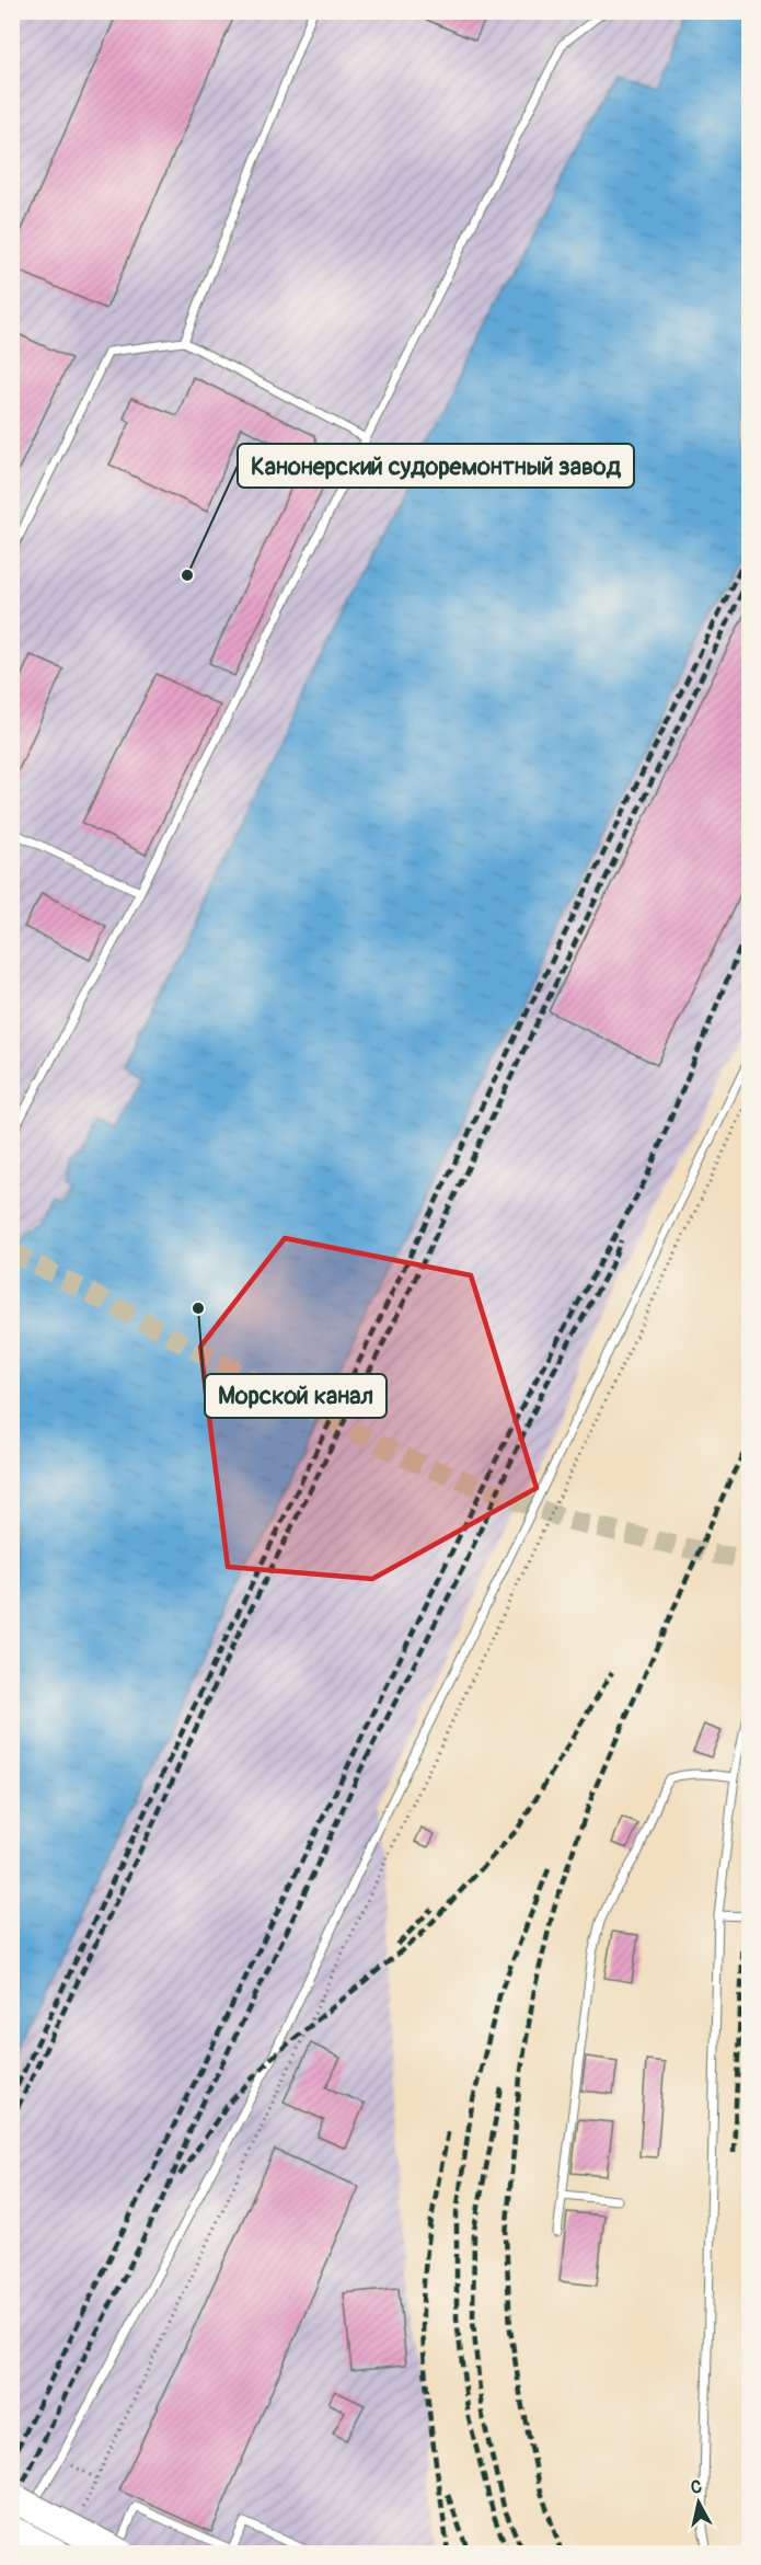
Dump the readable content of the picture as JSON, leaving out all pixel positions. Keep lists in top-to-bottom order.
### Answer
{
  "places": ["Канонерский судоремонтный завод", "Морской канал"],
  "north": "top"
}
